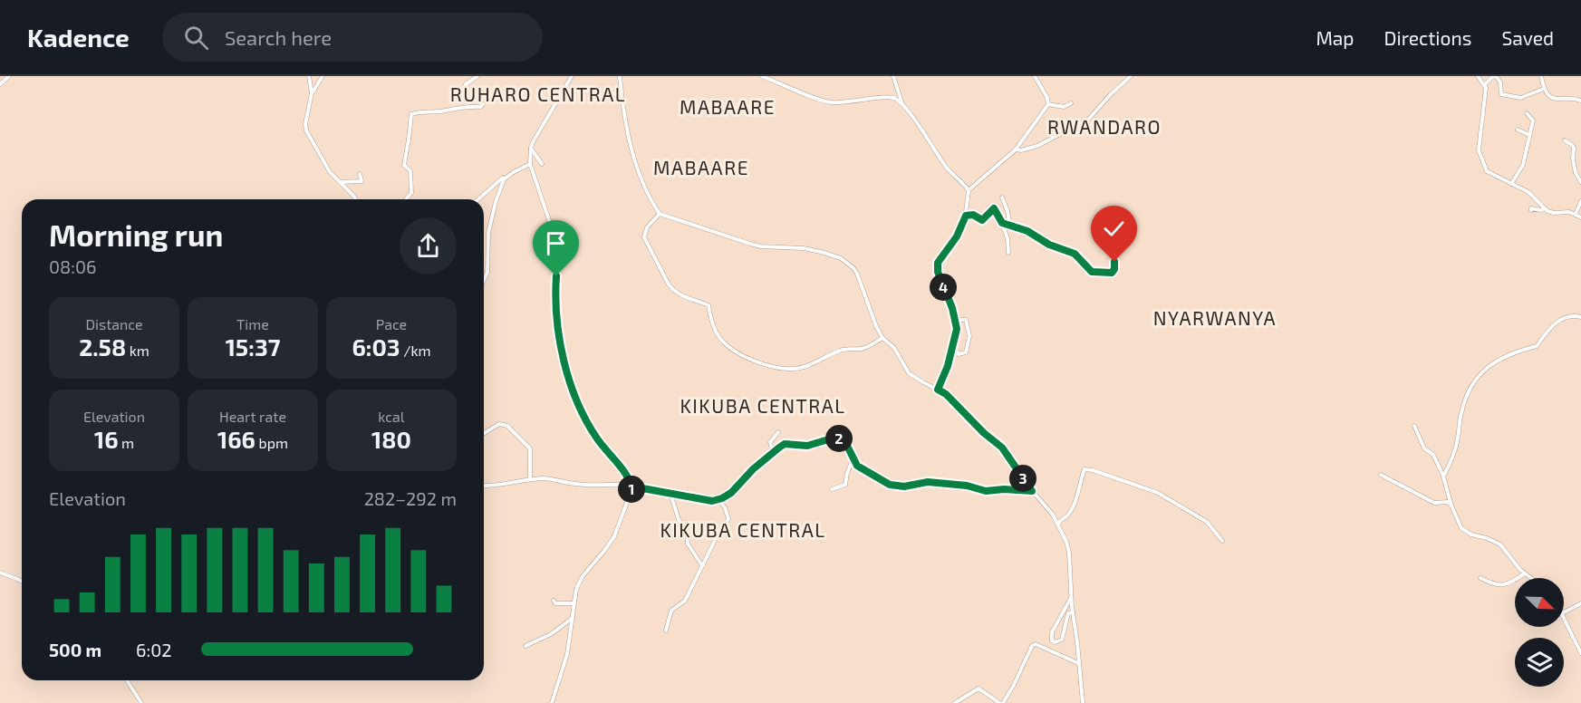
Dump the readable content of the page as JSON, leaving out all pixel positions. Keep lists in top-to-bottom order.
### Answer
{
  "districts": [
    "RUHARO CENTRAL",
    "MABAARE",
    "RWANDARO",
    "MABAARE",
    "NYARWANYA",
    "KIKUBA CENTRAL",
    "KIKUBA CENTRAL"
  ],
  "north": "bottom right",
  "page": {
    "header": "Kadence",
    "search": "Search here",
    "nav": ["Map", "Directions", "Saved"],
    "heading": ["Morning run", "08:06"],
    "pins": [
      "4",
      "2",
      "3",
      "1"
    ],
    "stats": [
      ["Distance", "2.58 km"],
      ["Time", "15:37"],
      ["Pace", "6:03 /km"],
      ["Elevation", "16 m"],
      ["Heart rate", "166 bpm"],
      ["kcal", "180"]
    ],
    "chart": ["Elevation", "282–292 m"],
    "list": [
      {
        "name": "500 m",
        "note": "6:02"
      }
    ]
  }
}
